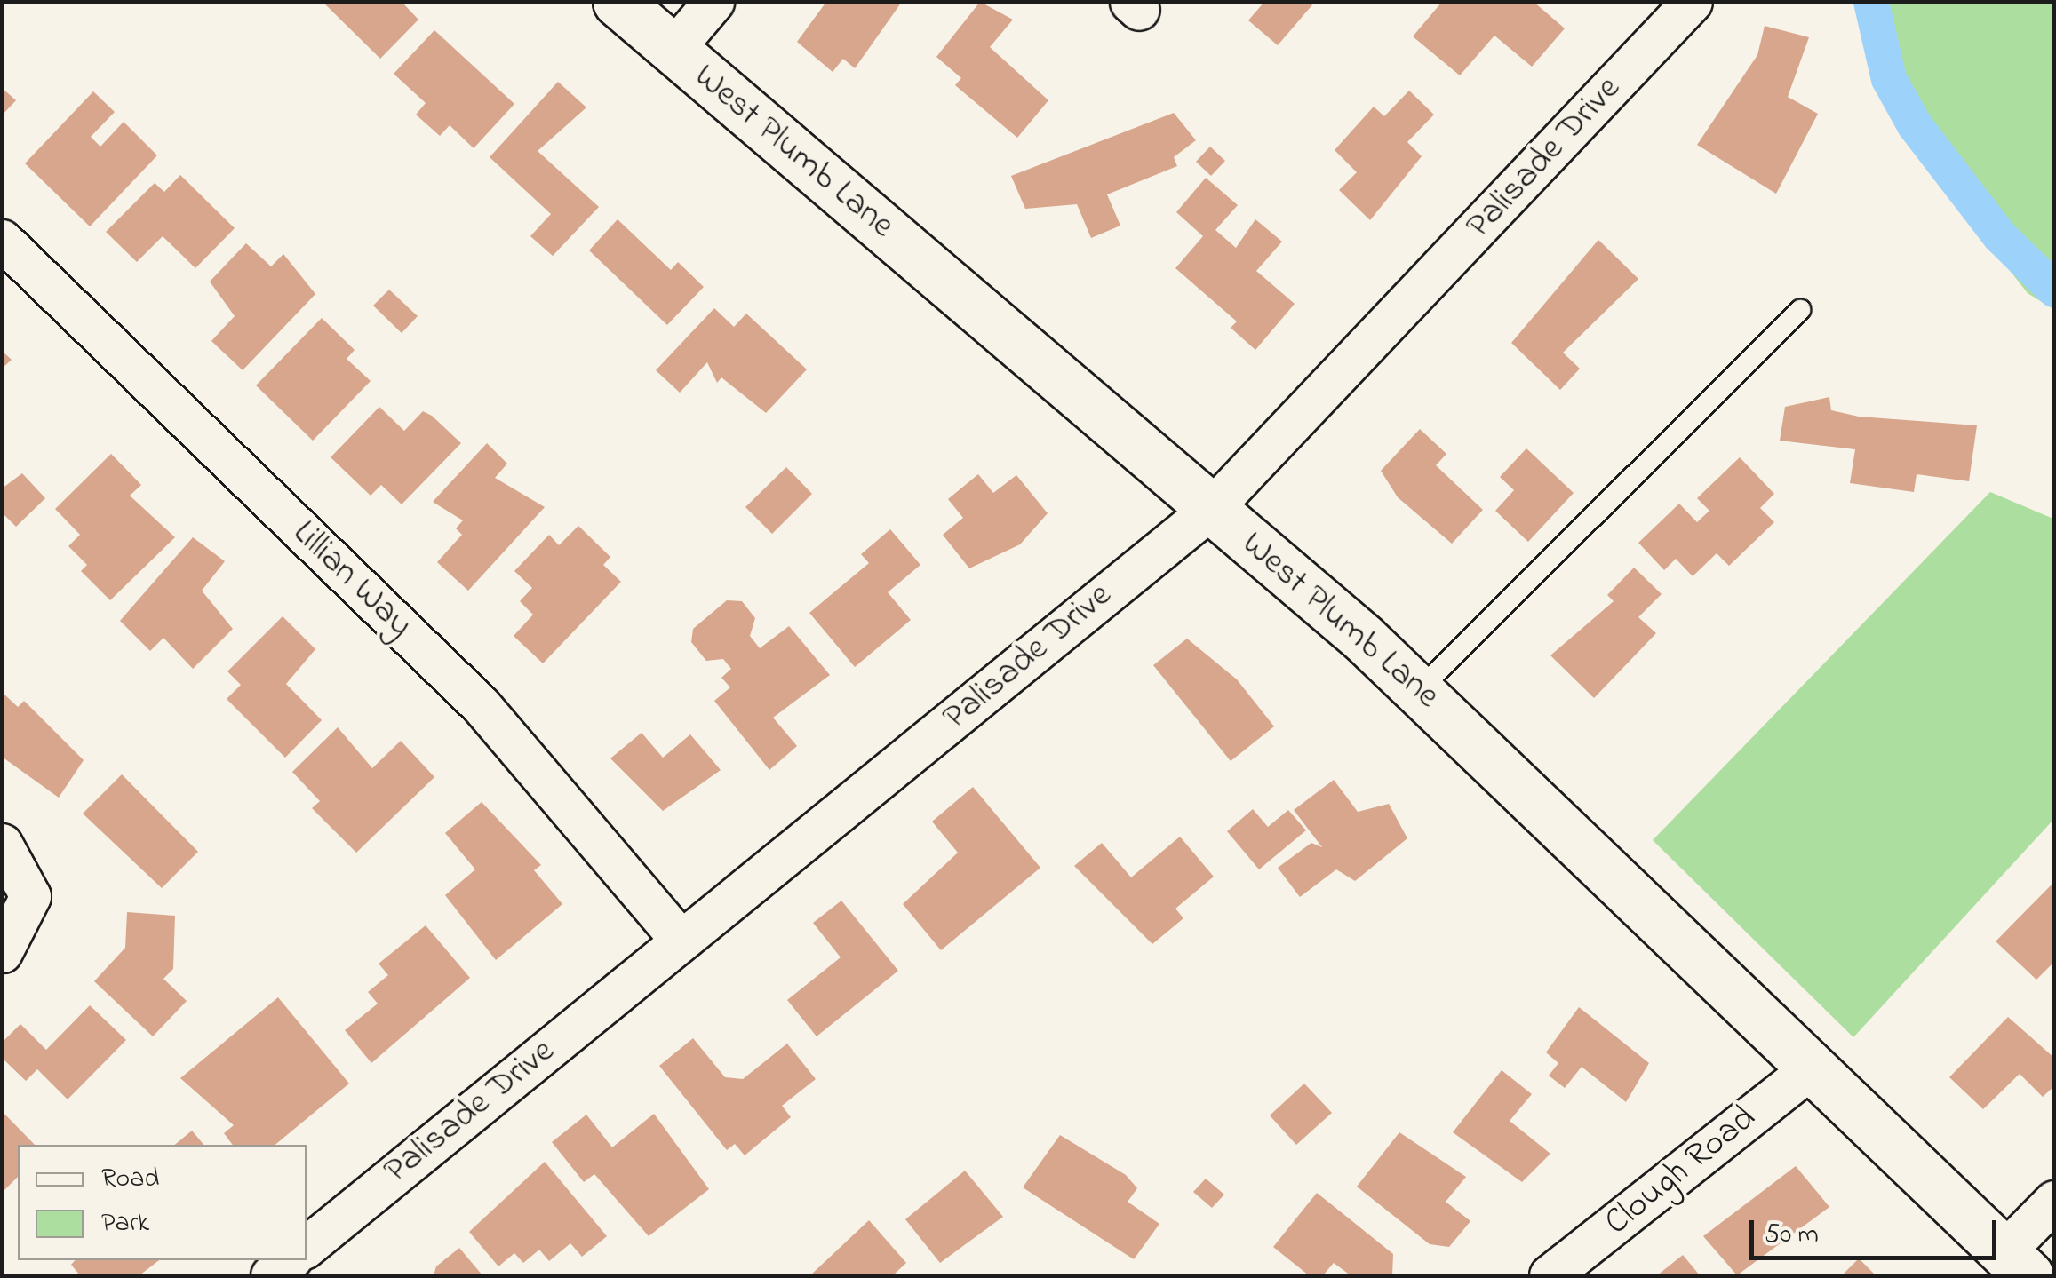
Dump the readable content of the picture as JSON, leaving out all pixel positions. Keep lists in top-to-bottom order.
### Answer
{
  "streets": {
    "main road": ["West Plumb Lane"],
    "street": ["Palisade Drive", "Lillian Way", "Clough Road"]
  },
  "crossings": [
    ["West Plumb Lane", "Palisade Drive"],
    ["West Plumb Lane", "Clough Road"],
    ["Palisade Drive", "Lillian Way"]
  ],
  "legend": ["Road", "Park"],
  "scale_bar": "50 m"
}
